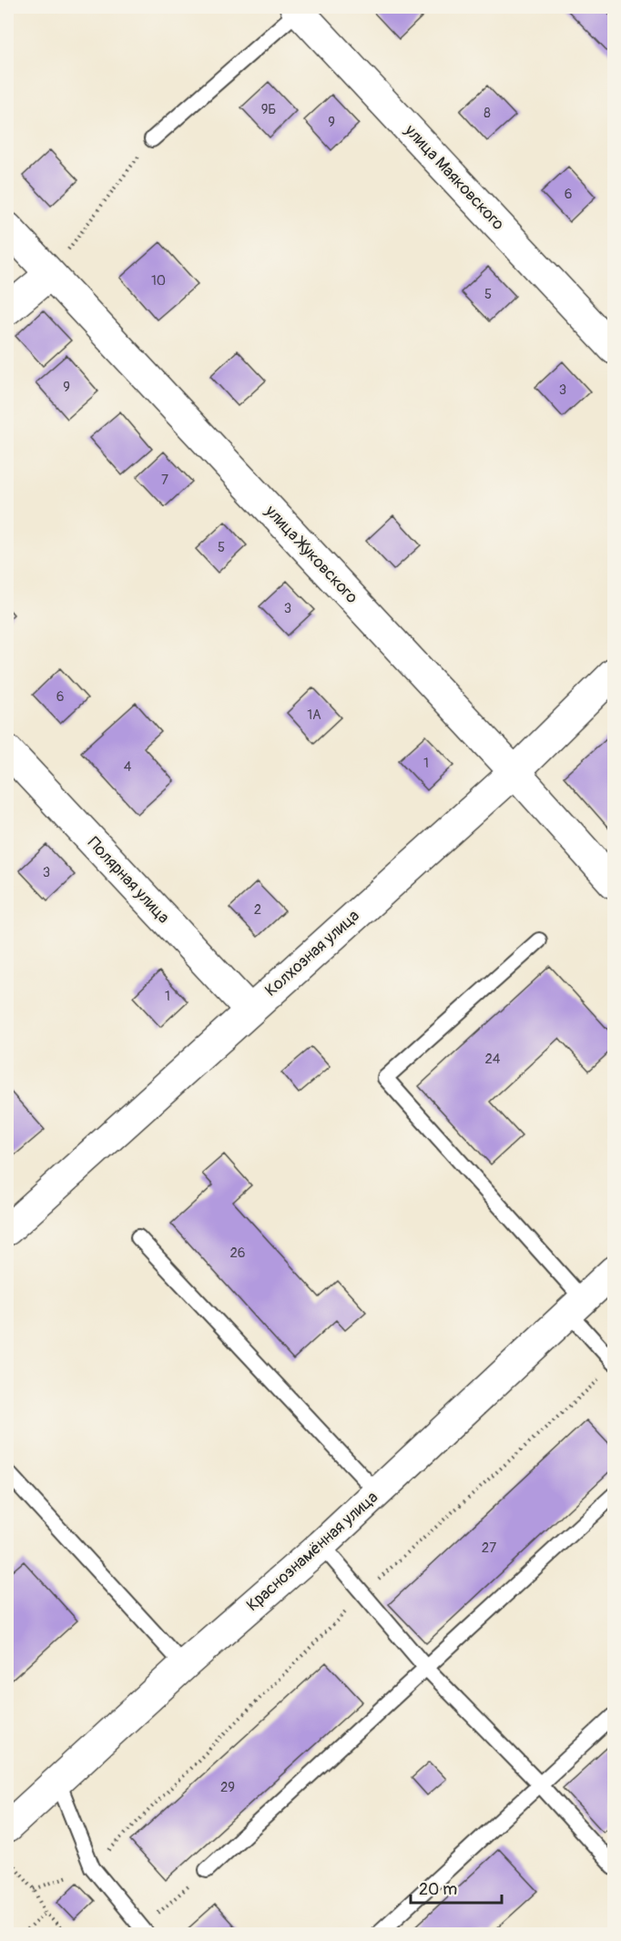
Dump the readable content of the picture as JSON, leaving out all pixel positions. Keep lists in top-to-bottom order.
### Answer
{
  "streets": {
    "street": [
      "улица Маяковского",
      "улица Жуковского",
      "Полярная улица",
      "Колхозная улица",
      "Краснознамённая улица"
    ]
  },
  "crossings": [
    ["улица Жуковского", "Колхозная улица"],
    ["Полярная улица", "Колхозная улица"]
  ],
  "house_numbers": [
    "9Б",
    "8",
    "9",
    "6",
    "10",
    "5",
    "9",
    "3",
    "7",
    "5",
    "3",
    "6",
    "1А",
    "1",
    "4",
    "3",
    "2",
    "1",
    "24",
    "26",
    "27",
    "29"
  ],
  "scale_bar": "20 m"
}
